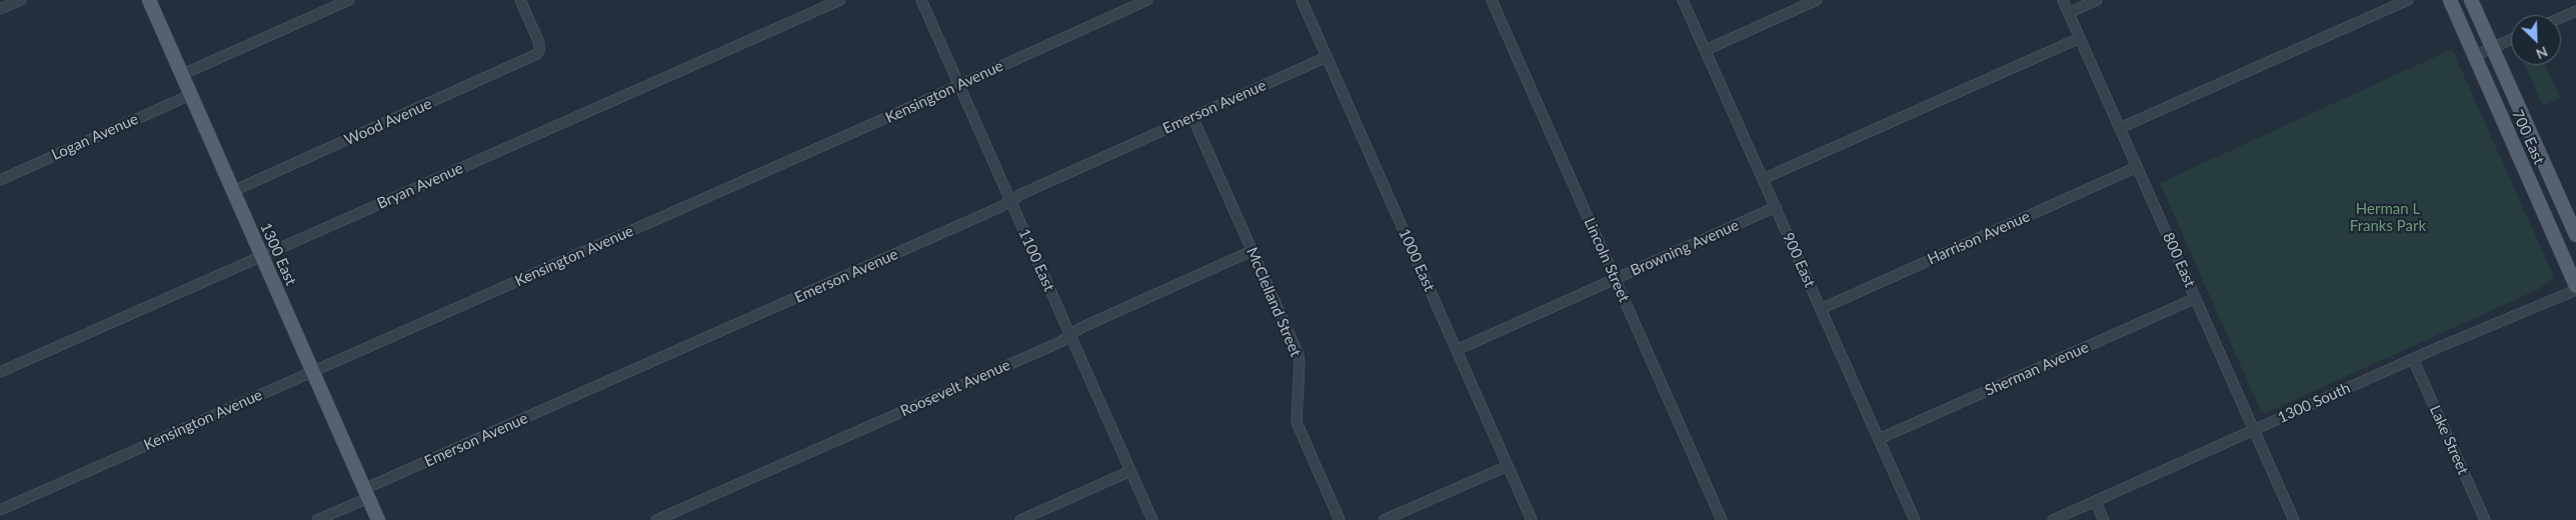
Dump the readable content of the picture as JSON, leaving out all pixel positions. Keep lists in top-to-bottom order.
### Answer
{
  "streets": {
    "main road": ["700 East", "1300 East"],
    "street": [
      "Kensington Avenue",
      "Emerson Avenue",
      "Wood Avenue",
      "Logan Avenue",
      "Bryan Avenue",
      "Harrison Avenue",
      "Browning Avenue",
      "1100 East",
      "1000 East",
      "Lincoln Street",
      "900 East",
      "800 East",
      "McClelland Street",
      "Sherman Avenue",
      "Roosevelt Avenue",
      "1300 South",
      "Lake Street"
    ]
  },
  "crossings": [
    ["Kensington Avenue", "1300 East"],
    ["Kensington Avenue", "1100 East"],
    ["Emerson Avenue", "1300 East"],
    ["Emerson Avenue", "1100 East"],
    ["Emerson Avenue", "1000 East"],
    ["Emerson Avenue", "McClelland Street"],
    ["Wood Avenue", "1300 East"],
    ["Logan Avenue", "1300 East"],
    ["700 East", "1300 South"],
    ["Bryan Avenue", "1300 East"],
    ["Harrison Avenue", "900 East"],
    ["Harrison Avenue", "800 East"],
    ["Browning Avenue", "1000 East"],
    ["Browning Avenue", "Lincoln Street"],
    ["Browning Avenue", "900 East"],
    ["1100 East", "Roosevelt Avenue"],
    ["900 East", "Sherman Avenue"],
    ["800 East", "Sherman Avenue"],
    ["800 East", "1300 South"],
    ["McClelland Street", "Roosevelt Avenue"],
    ["1300 South", "Lake Street"]
  ],
  "parks": ["Herman L Franks Park"],
  "north": "bottom right"
}
